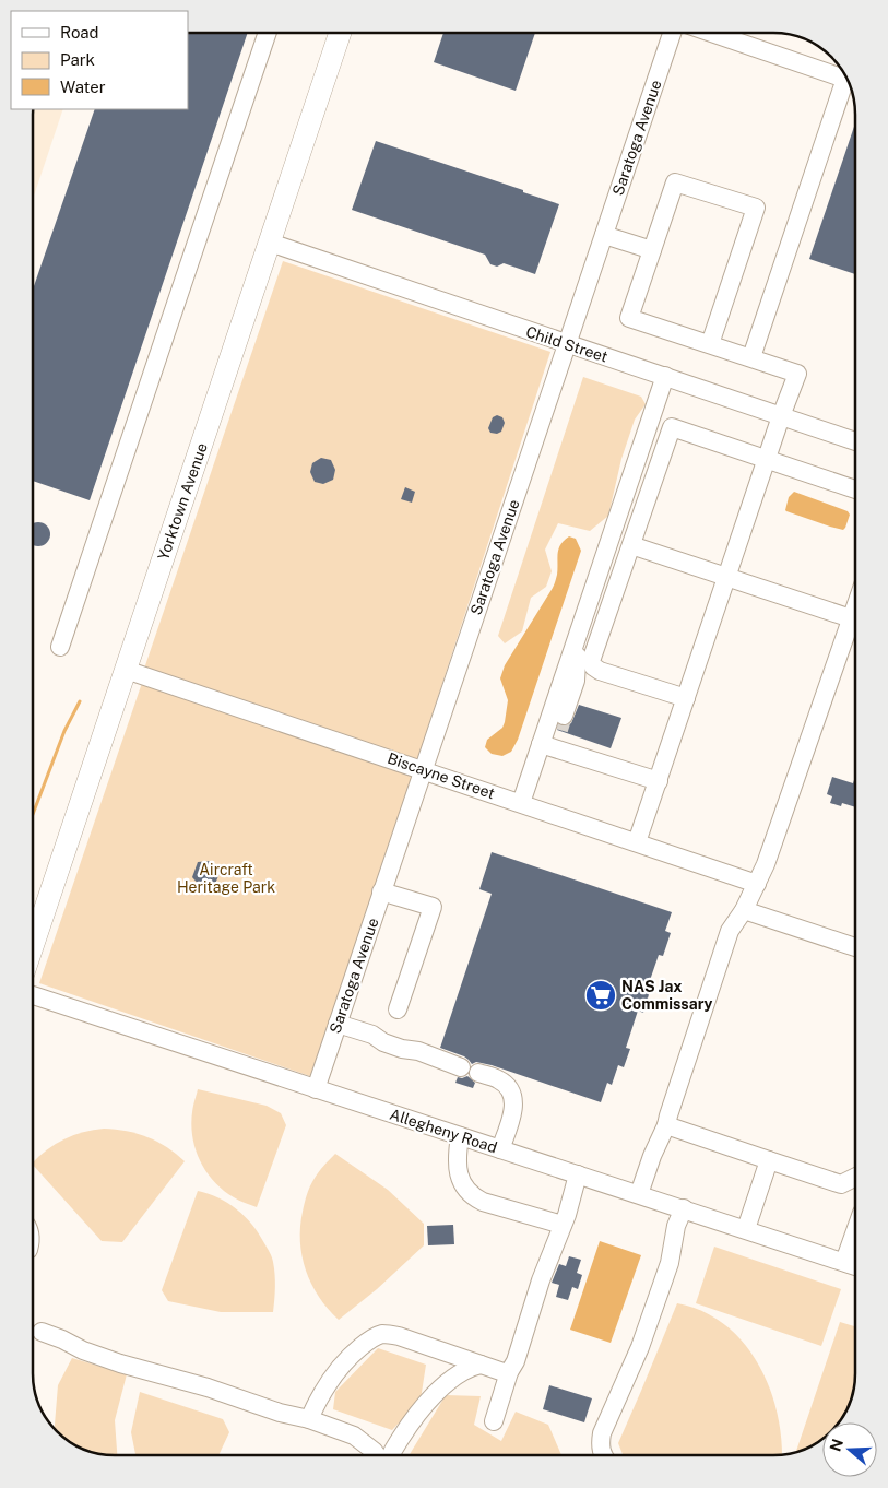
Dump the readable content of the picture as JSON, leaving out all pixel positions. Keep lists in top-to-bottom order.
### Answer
{
  "streets": {
    "main road": ["Yorktown Avenue"],
    "street": [
      "Saratoga Avenue",
      "Child Street",
      "Biscayne Street",
      "Allegheny Road"
    ]
  },
  "crossings": [
    ["Saratoga Avenue", "Child Street"],
    ["Saratoga Avenue", "Biscayne Street"],
    ["Saratoga Avenue", "Allegheny Road"],
    ["Child Street", "Yorktown Avenue"],
    ["Yorktown Avenue", "Biscayne Street"]
  ],
  "parks": ["Aircraft Heritage Park"],
  "places": {
    "supermarket": ["NAS Jax Commissary"]
  },
  "legend": ["Road", "Park", "Water"],
  "north": "left"
}
